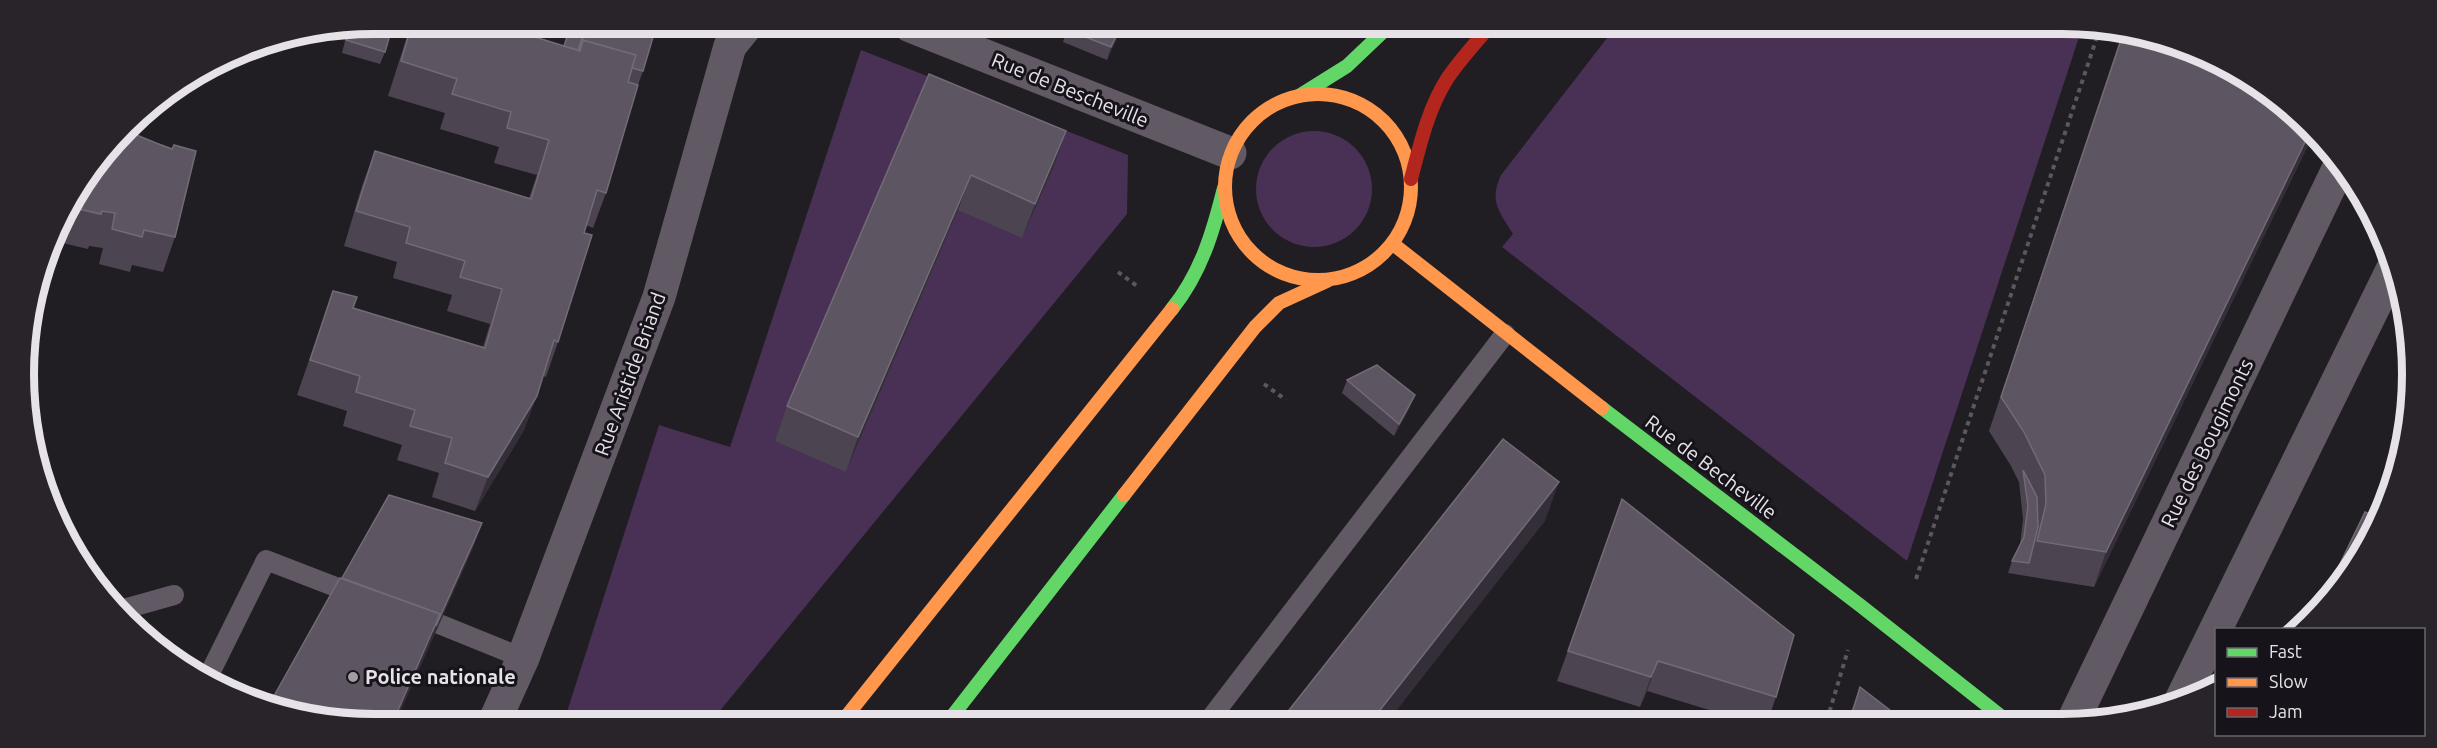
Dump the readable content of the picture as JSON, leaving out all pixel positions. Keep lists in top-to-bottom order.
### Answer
{
  "streets": {
    "main road": ["Rue de Becheville"],
    "street": ["Rue de Bescheville", "Rue Aristide Briand", "Rue des Bougimonts"]
  },
  "crossings": [
    ["Rue de Bescheville", "Rue de Becheville"]
  ],
  "places": ["Police nationale"],
  "legend": ["Fast", "Slow", "Jam"]
}
